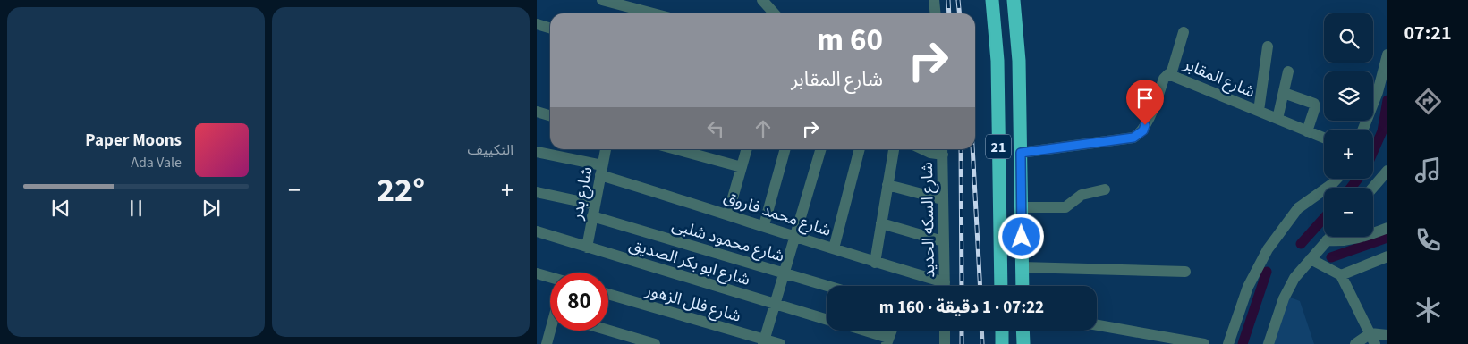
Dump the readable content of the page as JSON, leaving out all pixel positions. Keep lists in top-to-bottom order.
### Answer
{
  "streets": {
    "highway": ["21"],
    "street": [
      "شارع المقابر",
      "شارع بدر",
      "شارع محمد فاروق",
      "شارع السكه الحديد",
      "شارع محمود شلبى",
      "شارع ابو بكر الصديق",
      "شارع فلل الزهور"
    ]
  },
  "crossings": [
    ["شارع المقابر", "21"],
    ["شارع بدر", "شارع محمد فاروق"],
    ["شارع بدر", "شارع محمود شلبى"],
    ["شارع بدر", "شارع ابو بكر الصديق"]
  ],
  "page": {
    "tabs": "07:21",
    "tile": "التكييف",
    "map_buttons": ["+", "−"],
    "turn": ["60 m", "شارع المقابر"],
    "song": ["Paper Moons", "Ada Vale"],
    "heat": ["−", "22°", "+"],
    "limit": "80",
    "trip": "07:22 · 1 دقيقة · 160 m"
  }
}
